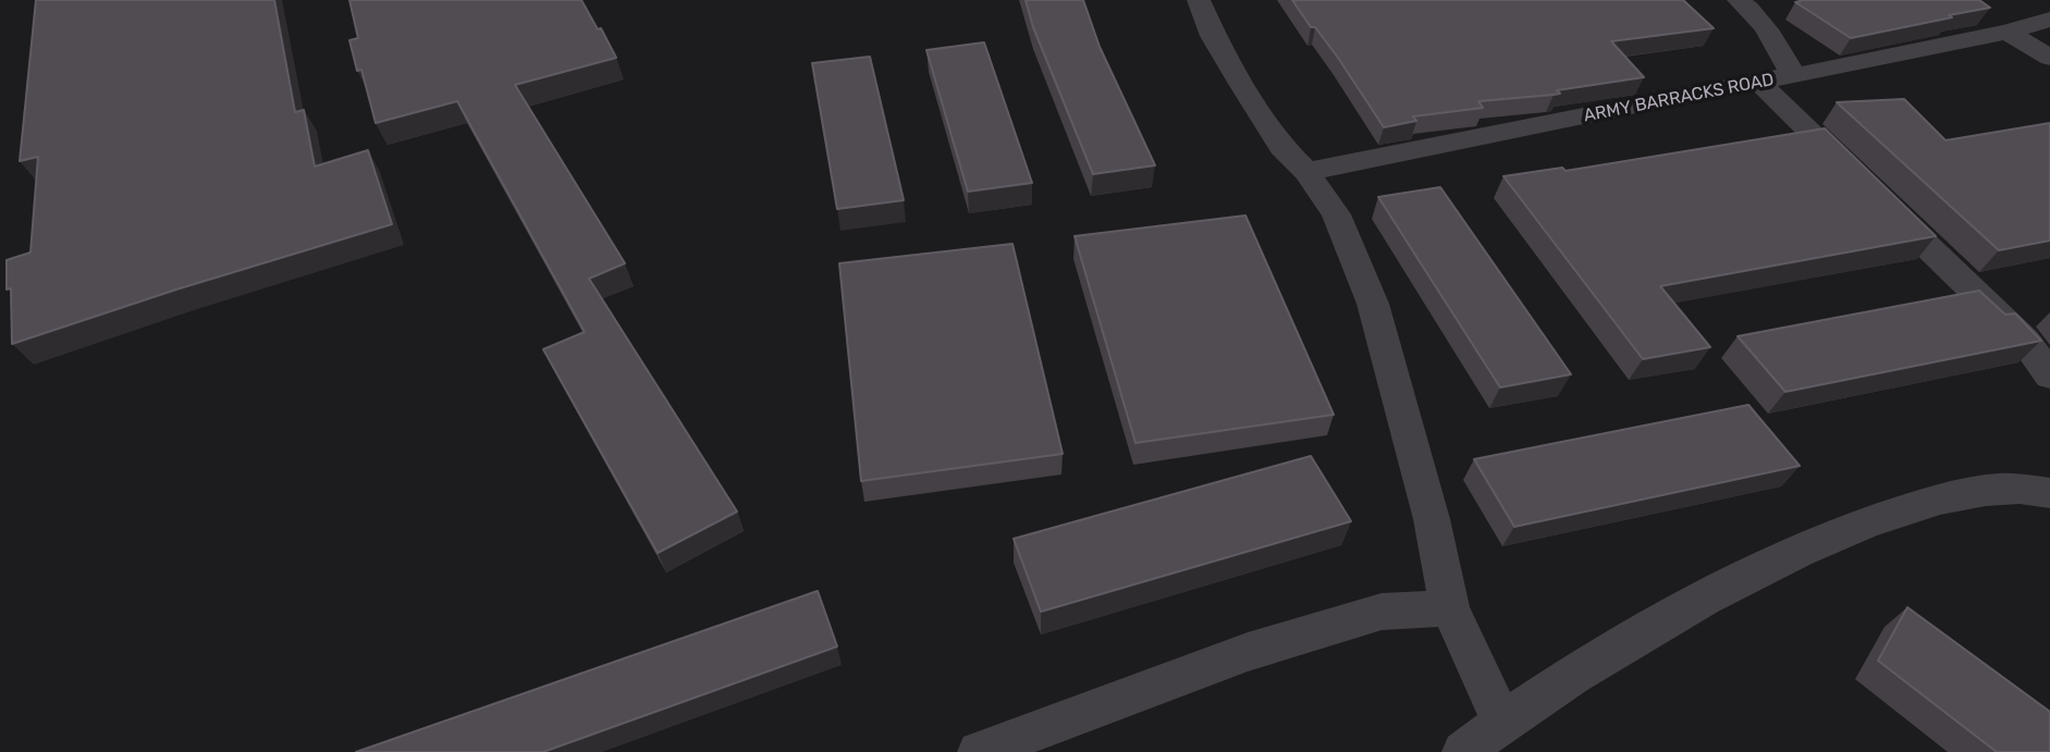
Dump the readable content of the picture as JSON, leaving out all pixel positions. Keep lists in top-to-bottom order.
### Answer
{
  "streets": {
    "street": ["ARMY BARRACKS ROAD"]
  }
}
